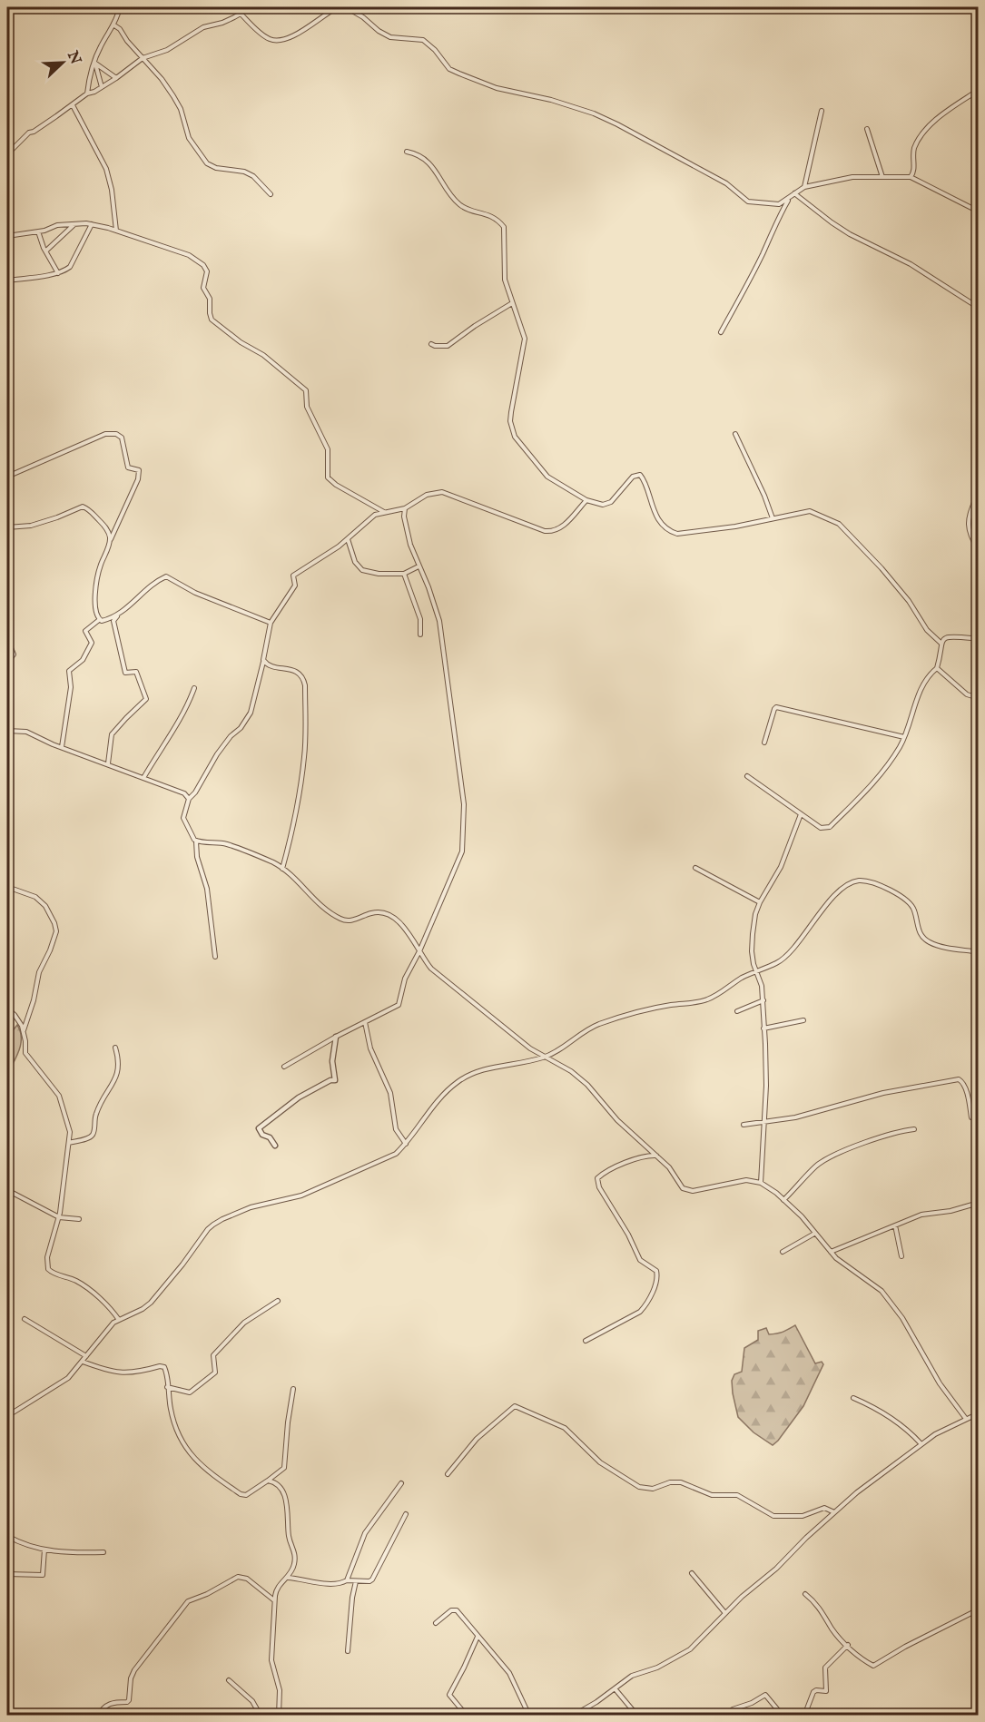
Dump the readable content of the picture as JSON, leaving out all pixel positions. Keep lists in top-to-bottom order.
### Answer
{
  "north": "top right"
}
